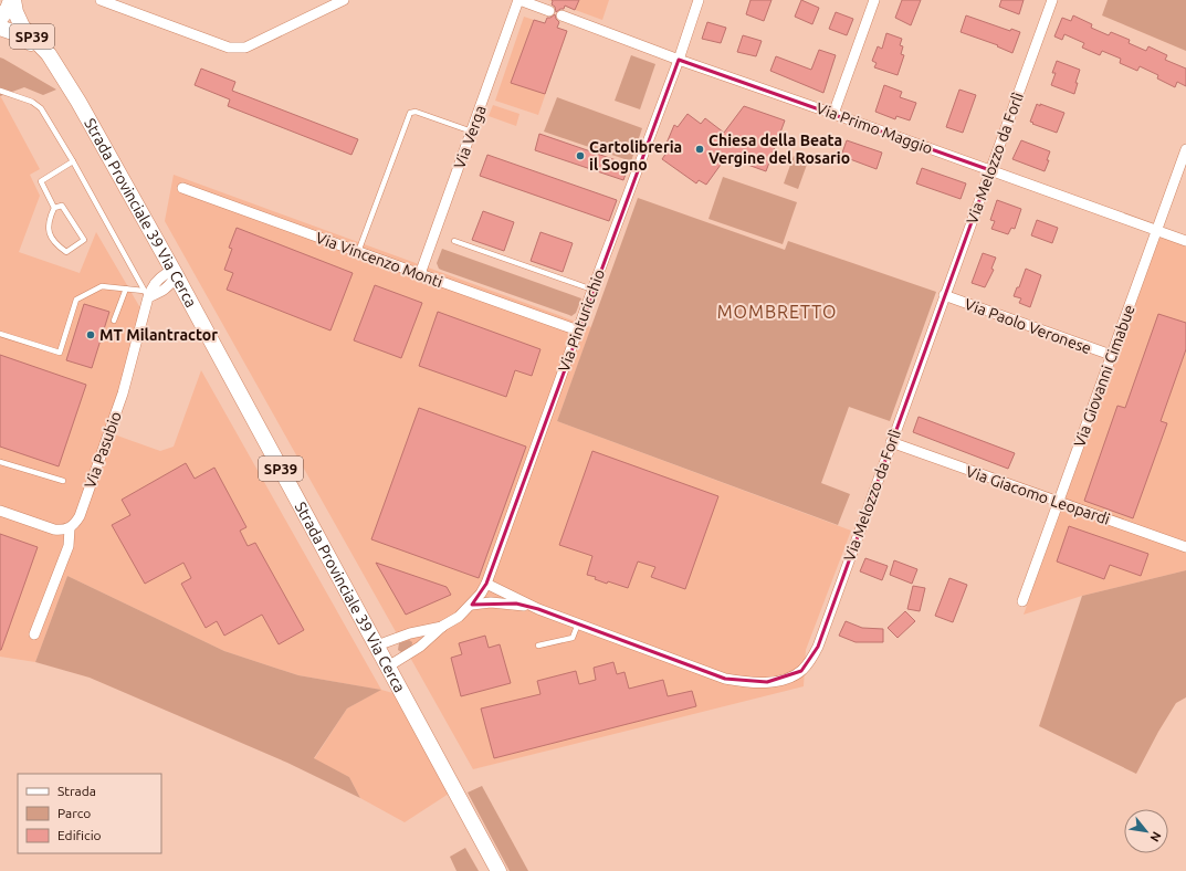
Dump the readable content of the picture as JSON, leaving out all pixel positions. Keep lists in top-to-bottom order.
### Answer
{
  "streets": {
    "main road": ["SP39", "Strada Provinciale 39 Via Cerca"],
    "street": [
      "Via Primo Maggio",
      "Via Verga",
      "Via Melozzo da Forlì",
      "Via Vincenzo Monti",
      "Via Pinturicchio",
      "Via Paolo Veronese",
      "Via Giovanni Cimabue",
      "Via Pasubio",
      "Via Giacomo Leopardi"
    ]
  },
  "crossings": [
    ["Via Primo Maggio", "Via Melozzo da Forlì"],
    ["Via Primo Maggio", "Via Pinturicchio"],
    ["Via Primo Maggio", "Via Giovanni Cimabue"],
    ["Via Verga", "Via Vincenzo Monti"],
    ["Via Melozzo da Forlì", "Via Pinturicchio"],
    ["Via Melozzo da Forlì", "Via Paolo Veronese"],
    ["Via Melozzo da Forlì", "Via Giacomo Leopardi"],
    ["Via Vincenzo Monti", "Via Pinturicchio"],
    ["Via Paolo Veronese", "Via Giovanni Cimabue"],
    ["Via Giovanni Cimabue", "Via Giacomo Leopardi"]
  ],
  "districts": ["MOMBRETTO"],
  "places": ["Chiesa della Beata Vergine del Rosario", "Cartolibreria il Sogno", "MT Milantractor"],
  "legend": ["Strada", "Parco", "Edificio"],
  "north": "bottom right"
}
